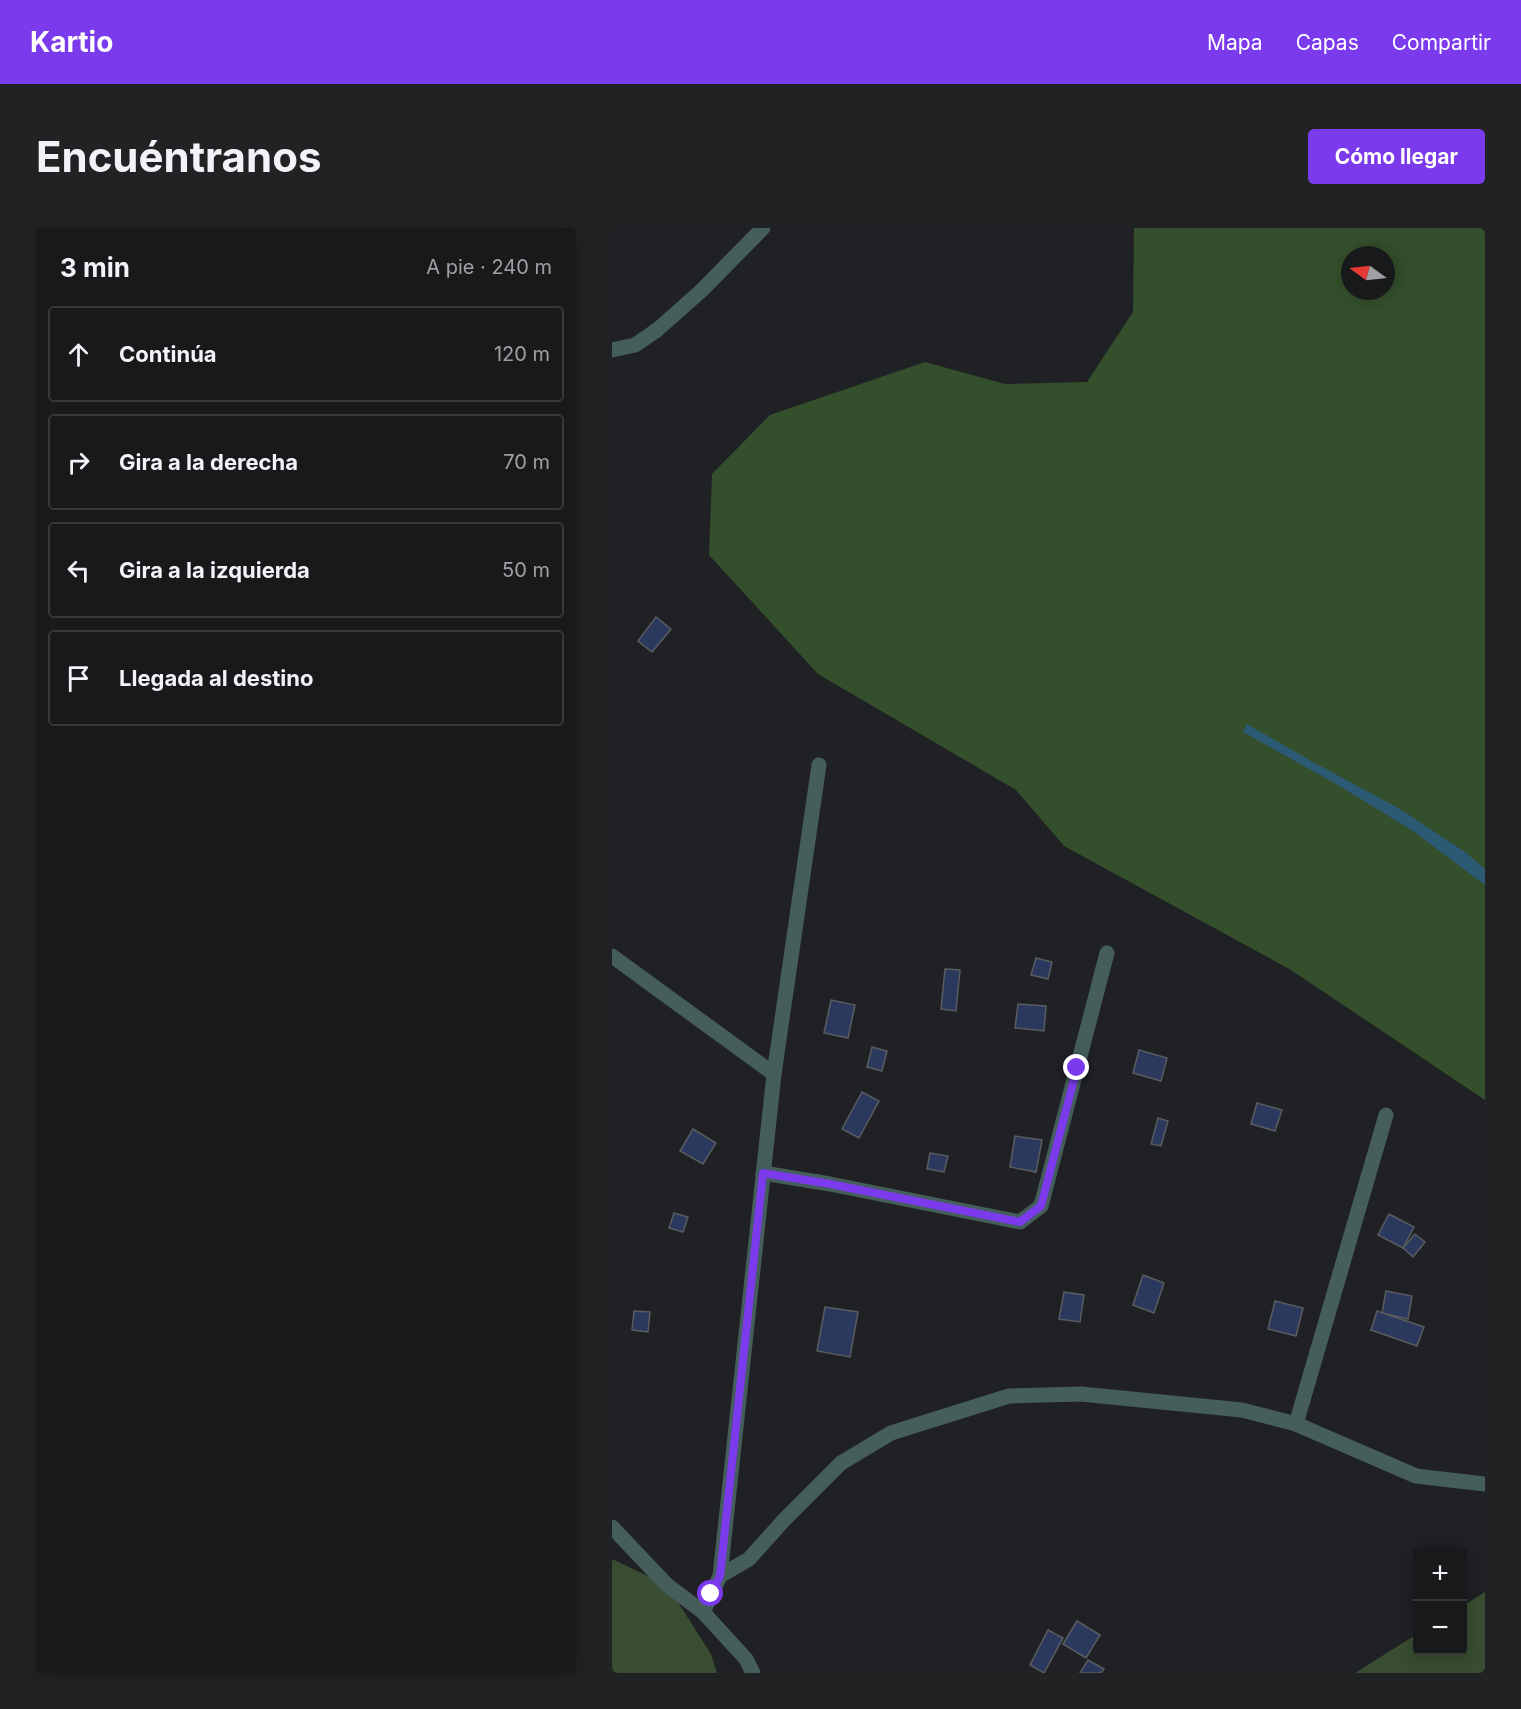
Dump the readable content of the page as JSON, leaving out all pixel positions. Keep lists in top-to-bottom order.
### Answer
{
  "north": "left",
  "page": {
    "header": "Kartio",
    "nav": ["Mapa", "Capas", "Compartir"],
    "buttons": "Cómo llegar",
    "title": "Encuéntranos",
    "heading": ["3 min", "A pie · 240 m"],
    "list": [
      ["Continúa", "120 m"],
      ["Gira a la derecha", "70 m"],
      ["Gira a la izquierda", "50 m"],
      "Llegada al destino"
    ],
    "map_buttons": ["+", "−"]
  }
}
